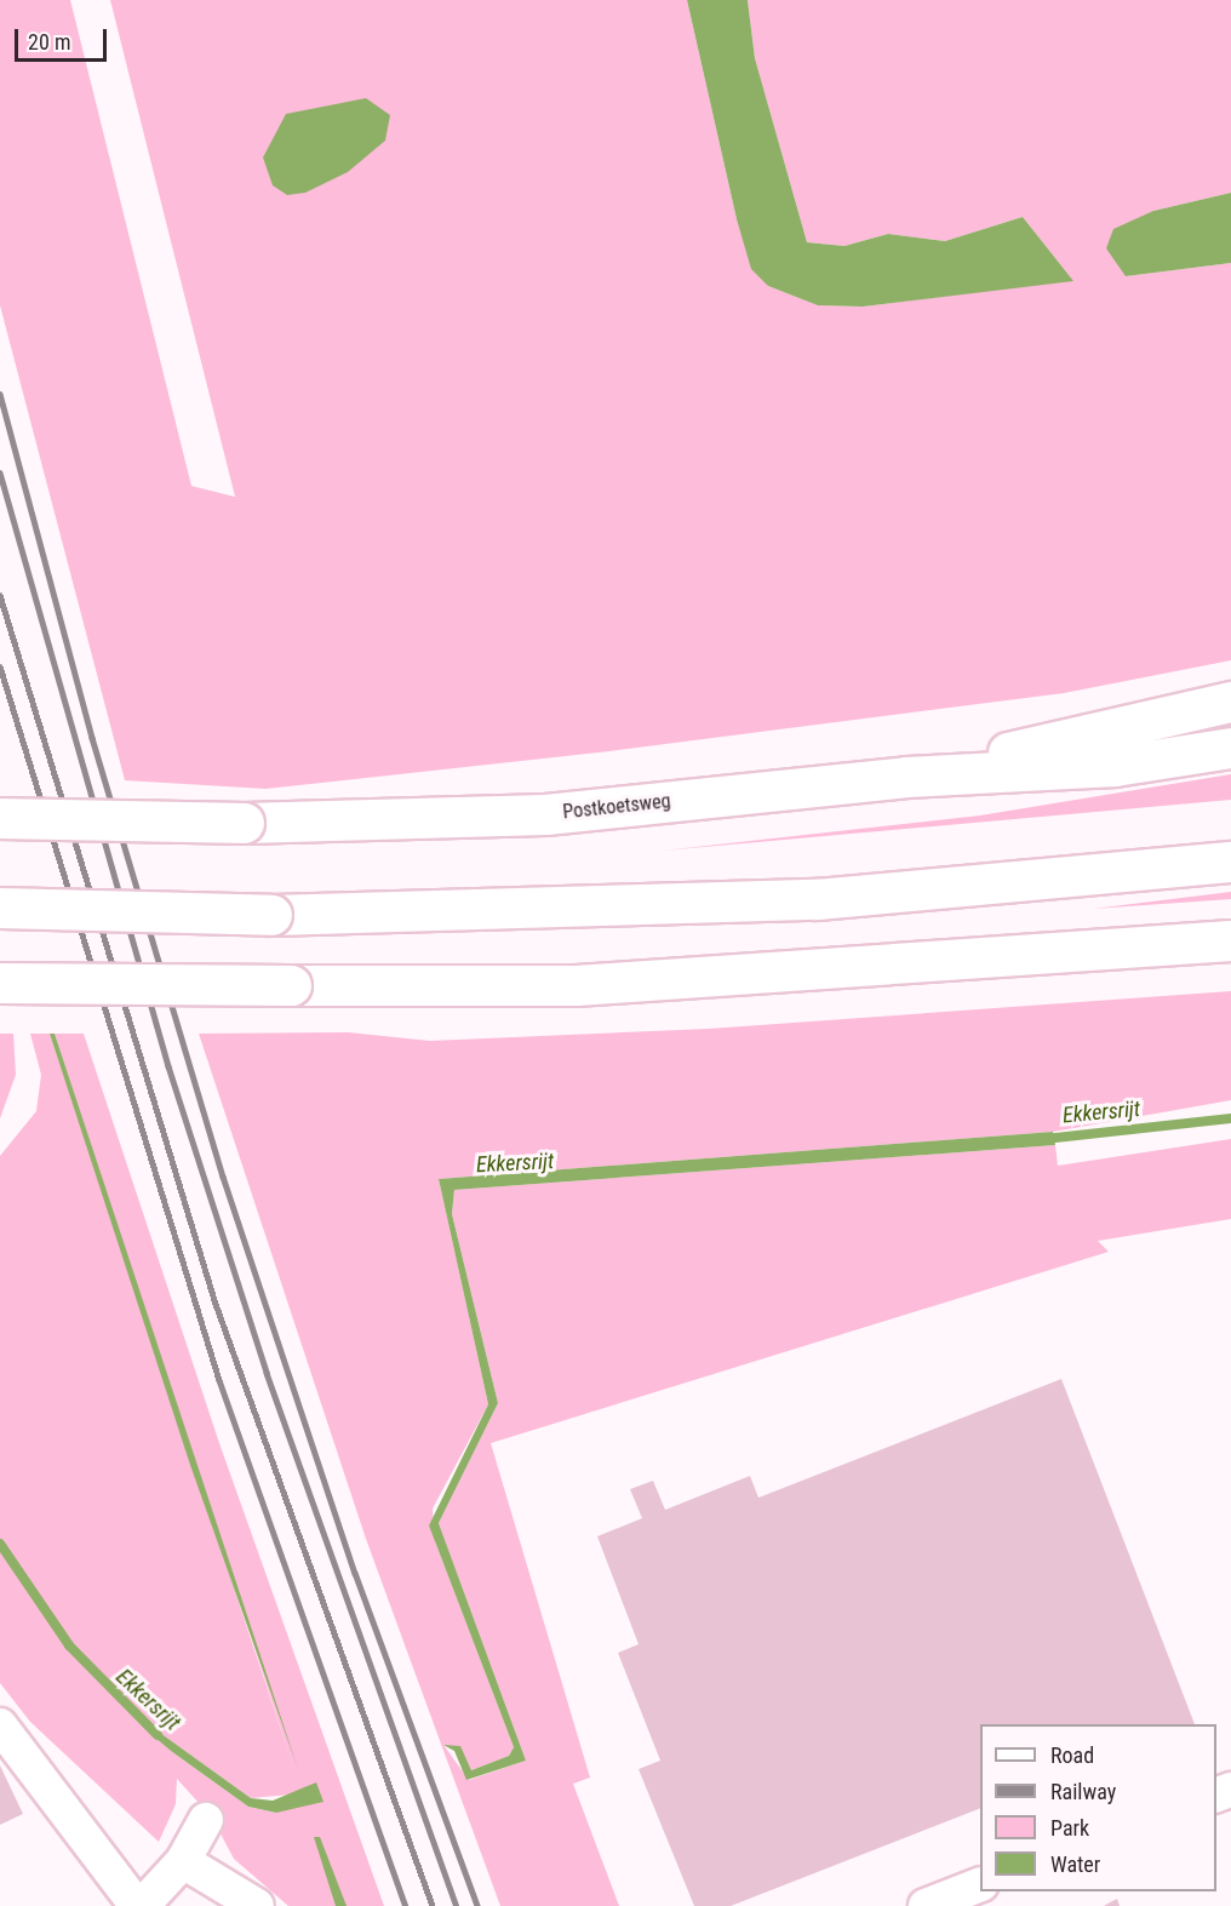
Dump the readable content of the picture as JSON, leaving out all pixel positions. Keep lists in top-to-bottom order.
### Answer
{
  "streets": {
    "highway": ["Postkoetsweg"]
  },
  "water": ["Ekkersrijt"],
  "legend": [
    "Road",
    "Railway",
    "Park",
    "Water"
  ],
  "scale_bar": "20 m"
}
